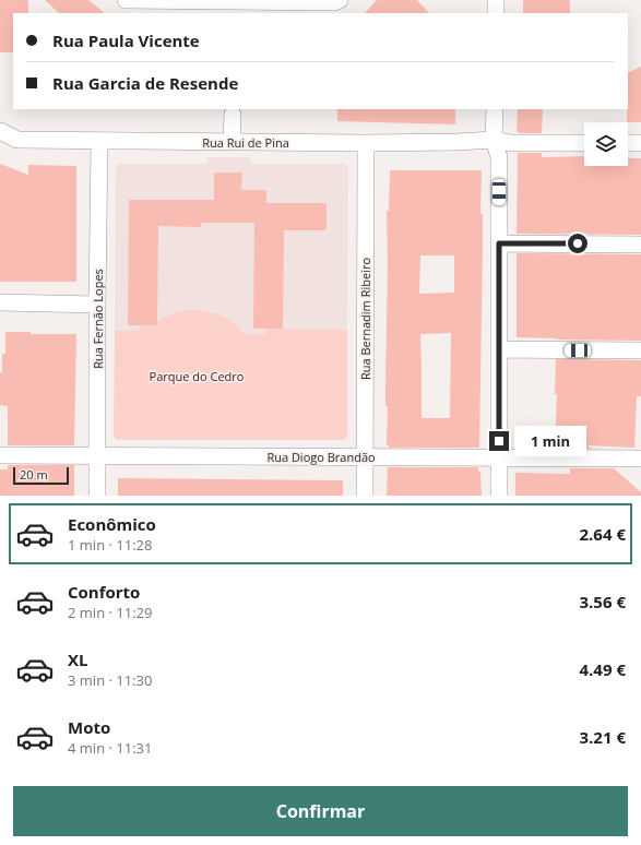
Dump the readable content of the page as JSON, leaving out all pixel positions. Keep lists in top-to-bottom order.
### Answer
{
  "streets": {
    "street": [
      "Rua Rui de Pina",
      "Rua Fernão Lopes",
      "Rua Bernadim Ribeiro",
      "Rua Diogo Brandão"
    ]
  },
  "crossings": [
    ["Rua Rui de Pina", "Rua Fernão Lopes"],
    ["Rua Rui de Pina", "Rua Bernadim Ribeiro"],
    ["Rua Fernão Lopes", "Rua Diogo Brandão"],
    ["Rua Bernadim Ribeiro", "Rua Diogo Brandão"]
  ],
  "parks": ["Parque do Cedro"],
  "scale_bar": "20 m",
  "page": {
    "banner": ["Rua Paula Vicente", "Rua Garcia de Resende"],
    "bubble": "1 min",
    "scale": "20 m",
    "list": [
      {
        "name": "Econômico",
        "note": "1 min · 11:28",
        "value": "2.64 €"
      },
      {
        "name": "Conforto",
        "note": "2 min · 11:29",
        "value": "3.56 €"
      },
      {
        "name": "XL",
        "note": "3 min · 11:30",
        "value": "4.49 €"
      },
      {
        "name": "Moto",
        "note": "4 min · 11:31",
        "value": "3.21 €"
      }
    ],
    "buttons": "Confirmar"
  }
}
